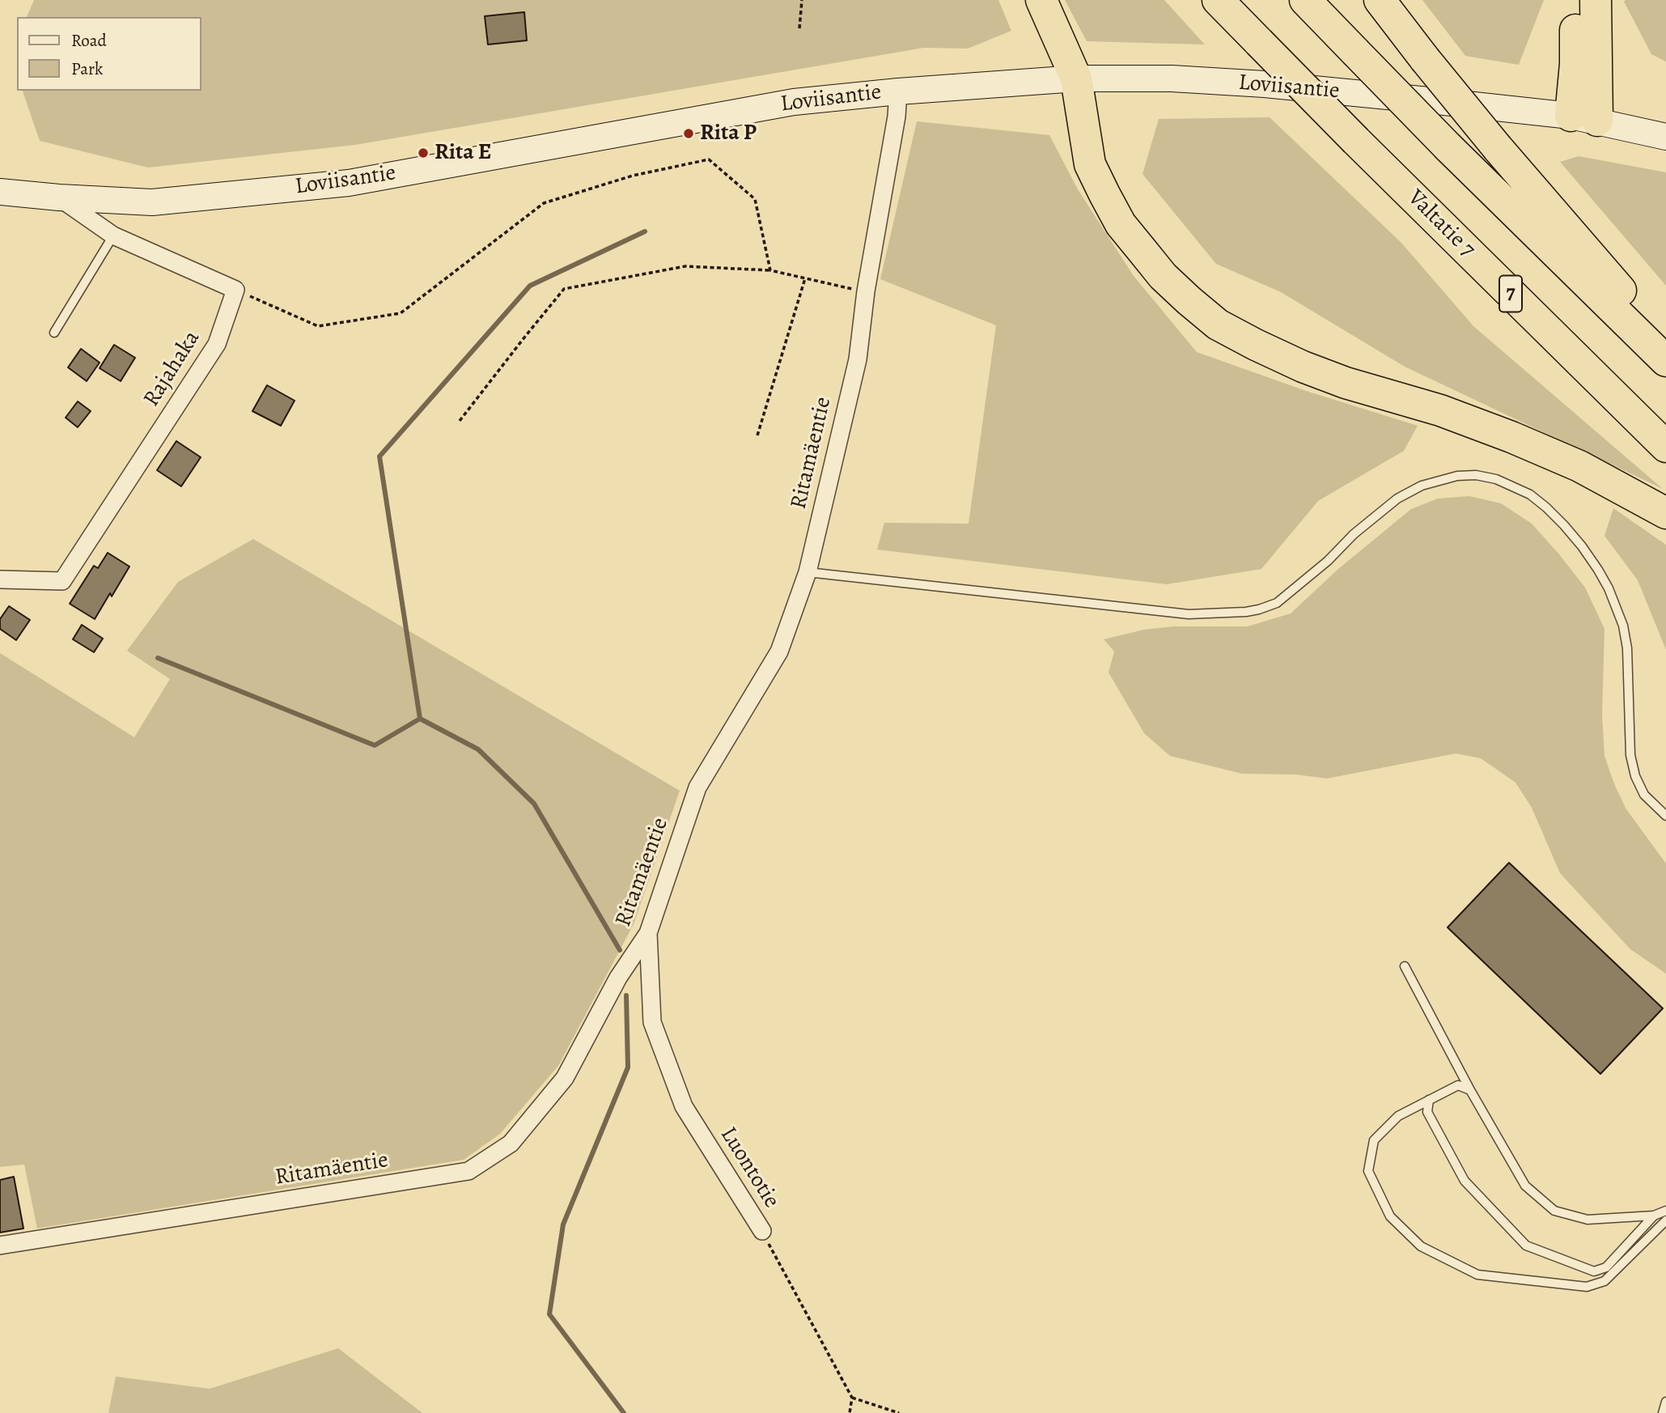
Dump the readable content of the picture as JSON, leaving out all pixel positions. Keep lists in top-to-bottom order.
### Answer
{
  "streets": {
    "highway": ["Valtatie 7", "7"],
    "main road": ["Loviisantie"],
    "street": ["Rajahaka", "Ritamäentie", "Luontotie"]
  },
  "crossings": [
    ["Loviisantie", "Ritamäentie"],
    ["Ritamäentie", "Luontotie"]
  ],
  "places": ["Rita P", "Rita E"],
  "legend": ["Road", "Park"]
}
